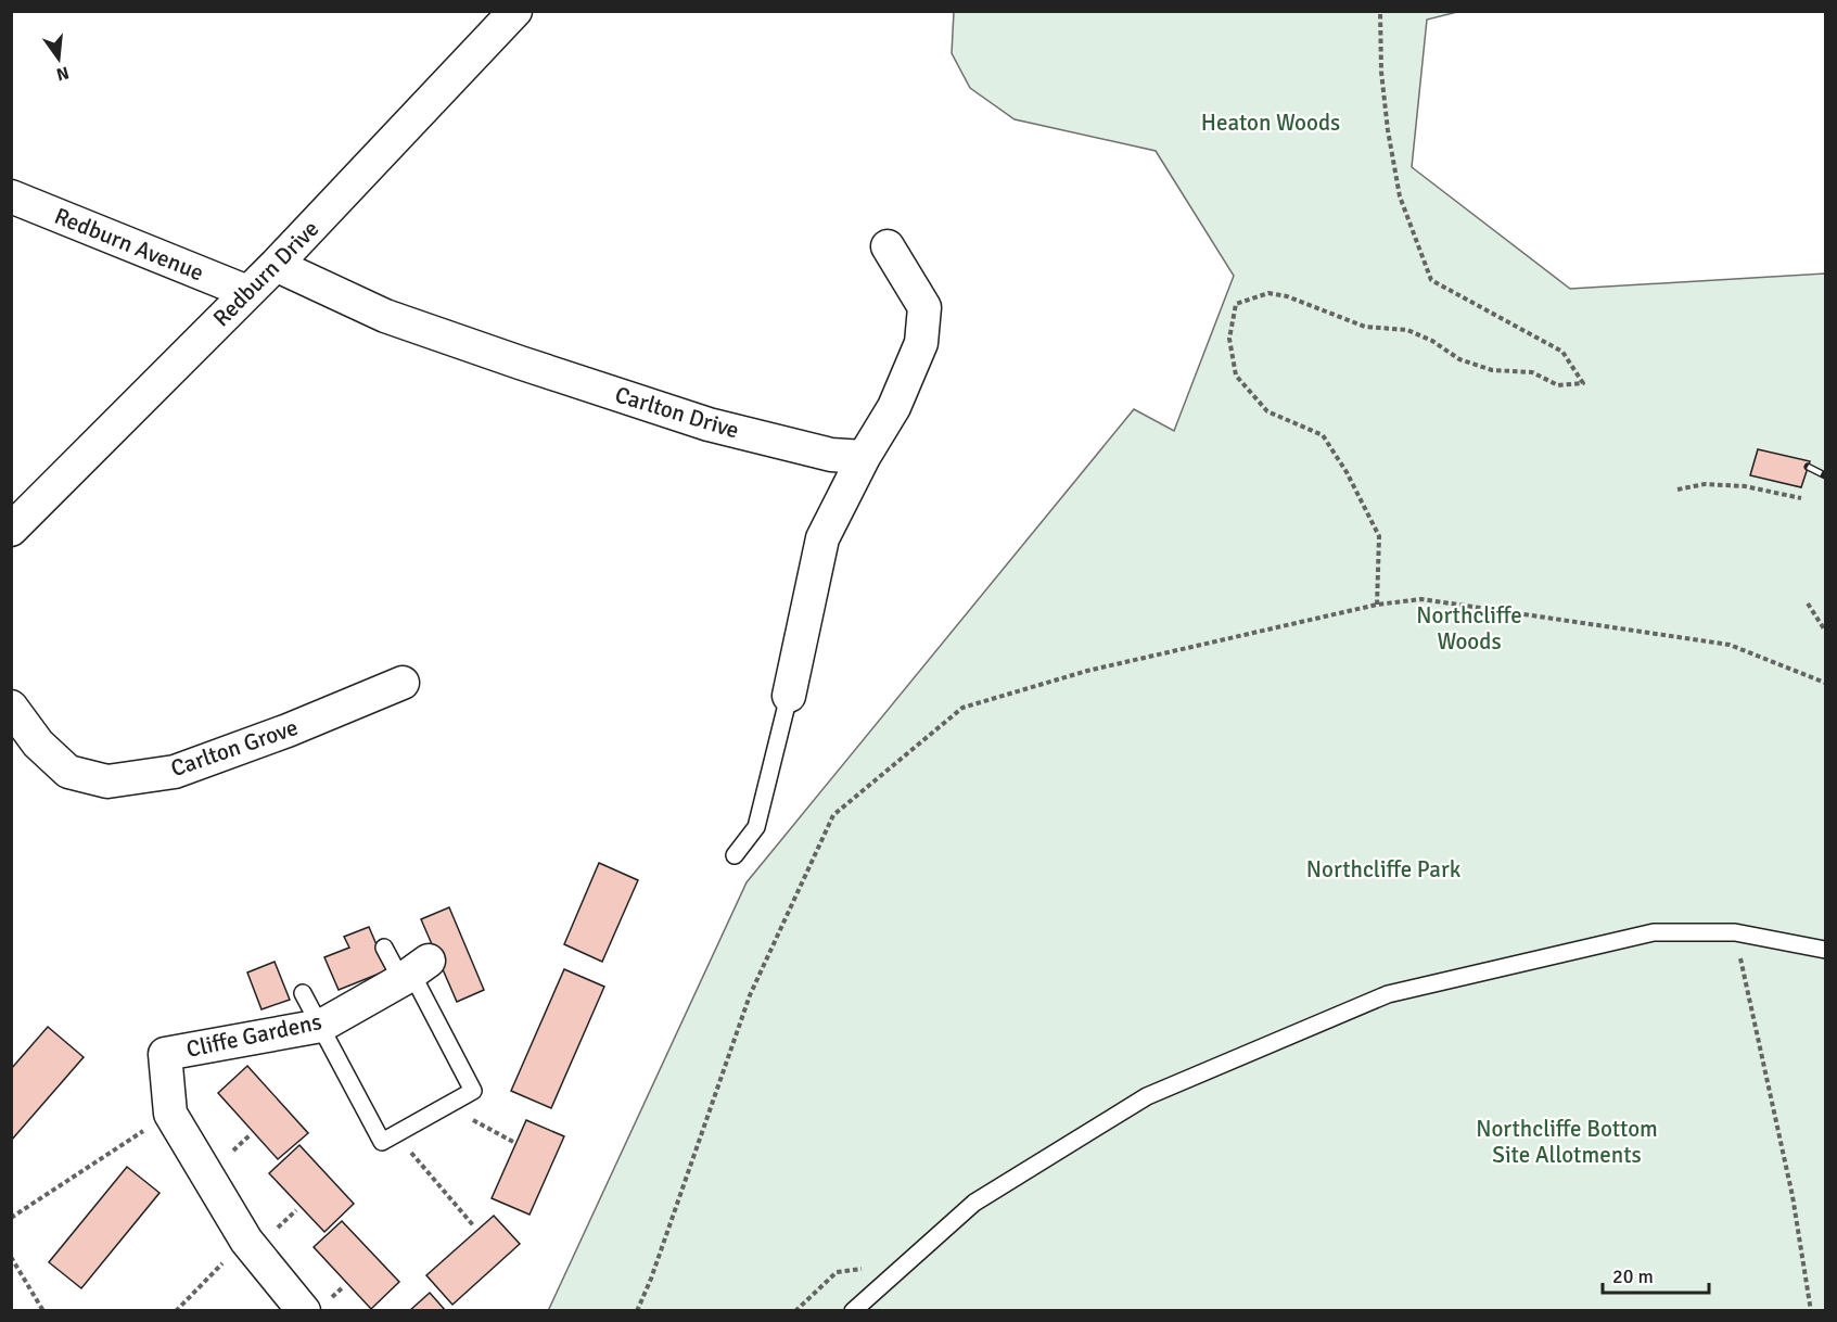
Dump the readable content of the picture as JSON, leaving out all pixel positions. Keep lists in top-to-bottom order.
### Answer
{
  "streets": {
    "street": [
      "Redburn Avenue",
      "Redburn Drive",
      "Carlton Drive",
      "Carlton Grove",
      "Cliffe Gardens"
    ]
  },
  "crossings": [
    ["Redburn Avenue", "Redburn Drive"],
    ["Redburn Drive", "Carlton Drive"]
  ],
  "parks": [
    "Heaton Woods",
    "Northcliffe Woods",
    "Northcliffe Park",
    "Northcliffe Bottom Site Allotments"
  ],
  "scale_bar": "20 m",
  "north": "bottom"
}
